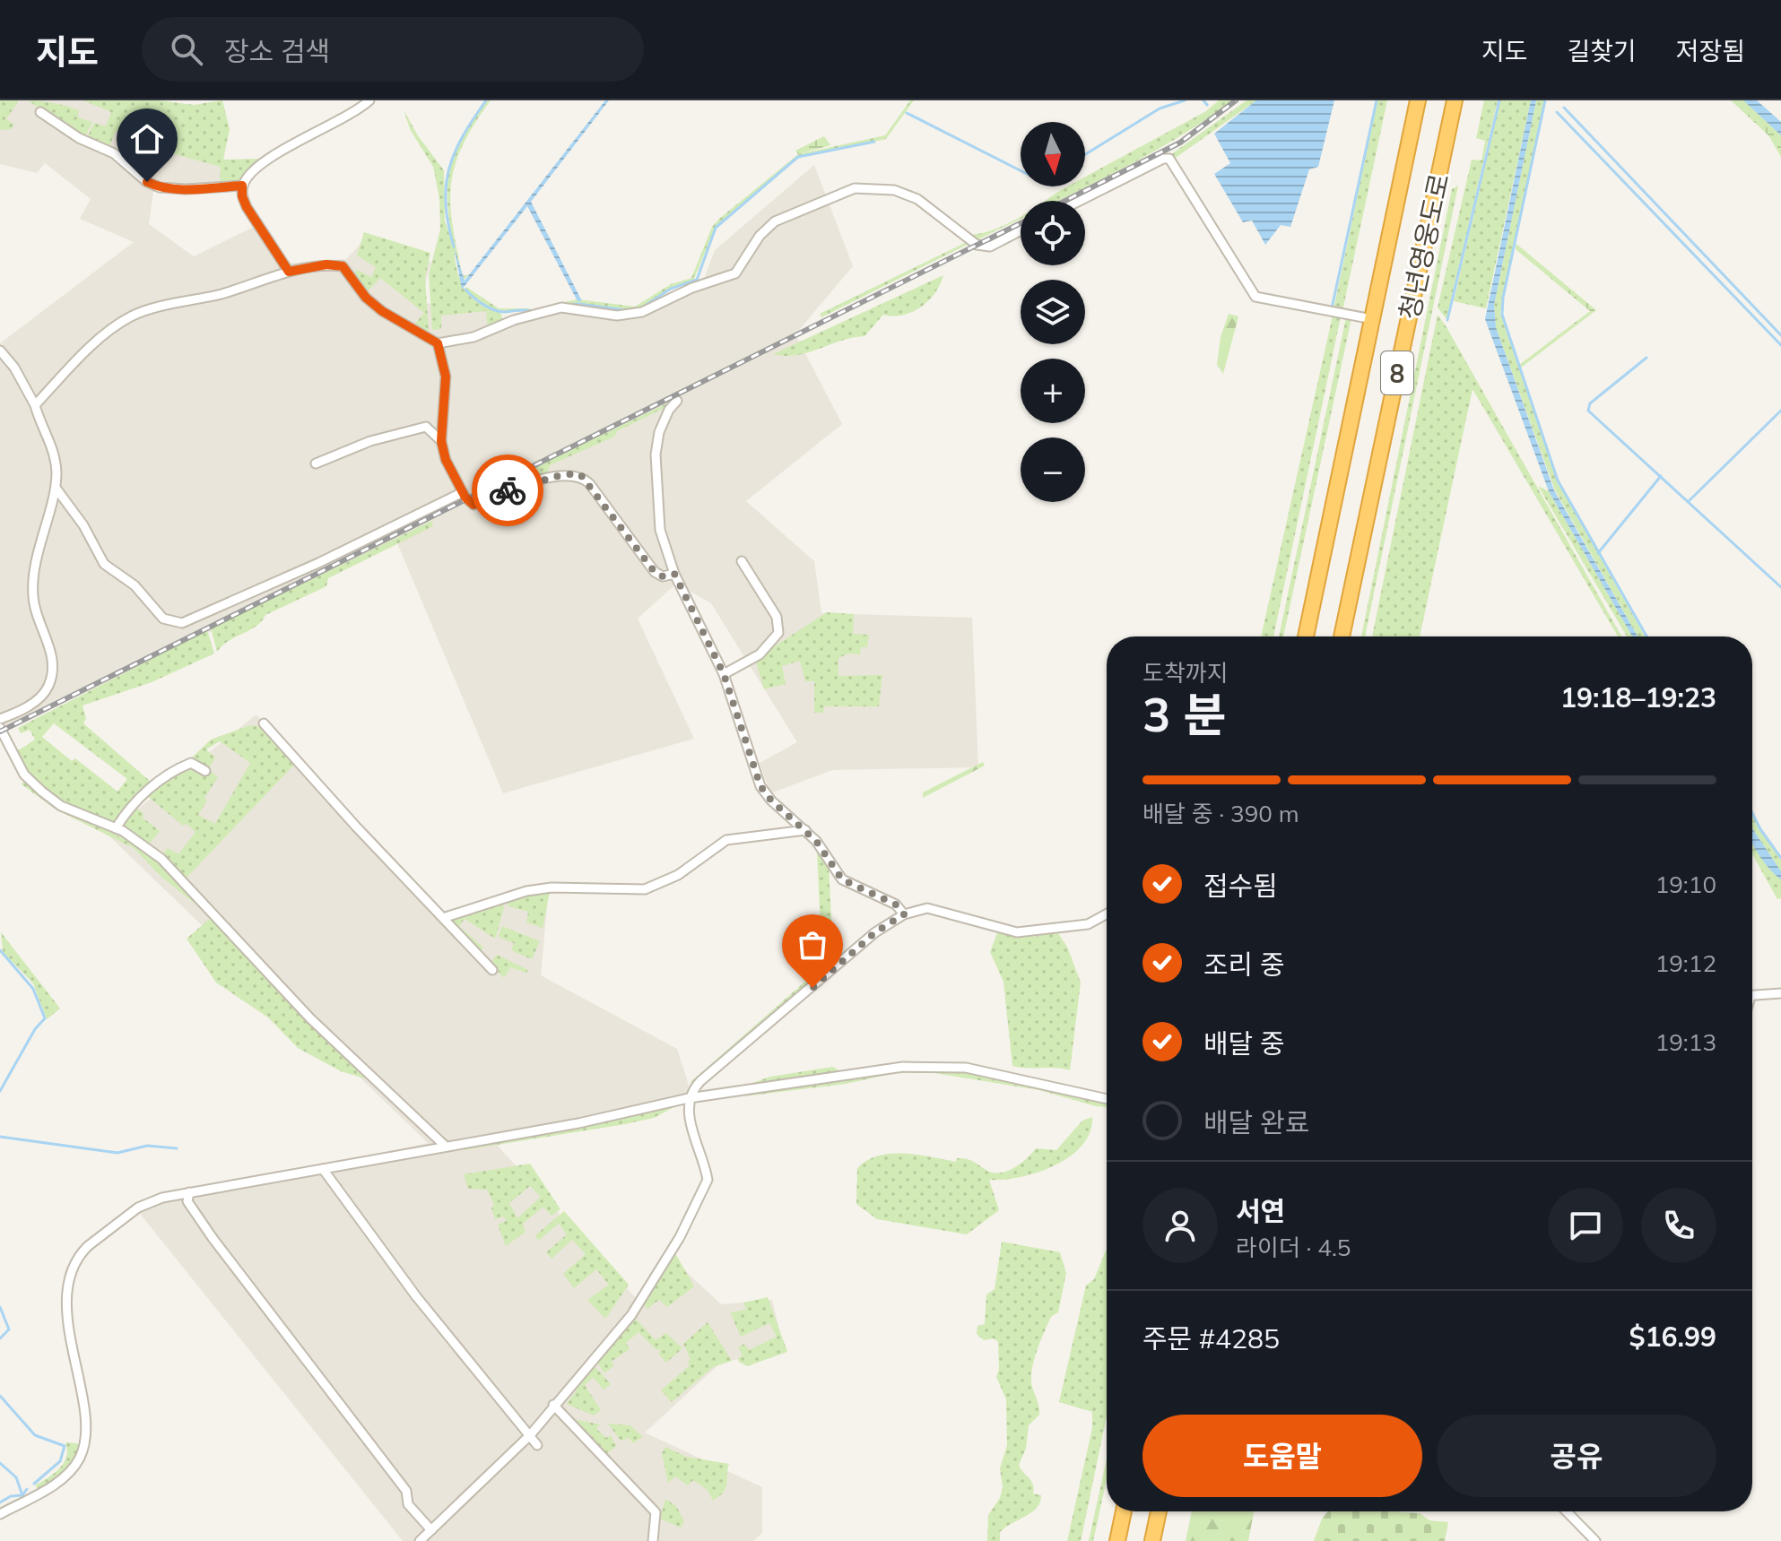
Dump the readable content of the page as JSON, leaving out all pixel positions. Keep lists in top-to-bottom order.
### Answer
{
  "streets": {
    "highway": ["청년영웅도로", "8"]
  },
  "north": "bottom",
  "page": {
    "header": "지도",
    "search": "장소 검색",
    "nav": ["지도", "길찾기", "저장됨"],
    "map_buttons": ["+", "−"],
    "heading": ["3 분", "도착까지", "19:18–19:23"],
    "panel": [
      "서연",
      "라이더 · 4.5",
      "주문 #4285",
      "$16.99"
    ],
    "bar": "배달 중 · 390 m",
    "list": [
      ["접수됨", "19:10"],
      ["조리 중", "19:12"],
      ["배달 중", "19:13"],
      "배달 완료"
    ],
    "buttons": ["도움말", "공유"]
  }
}
